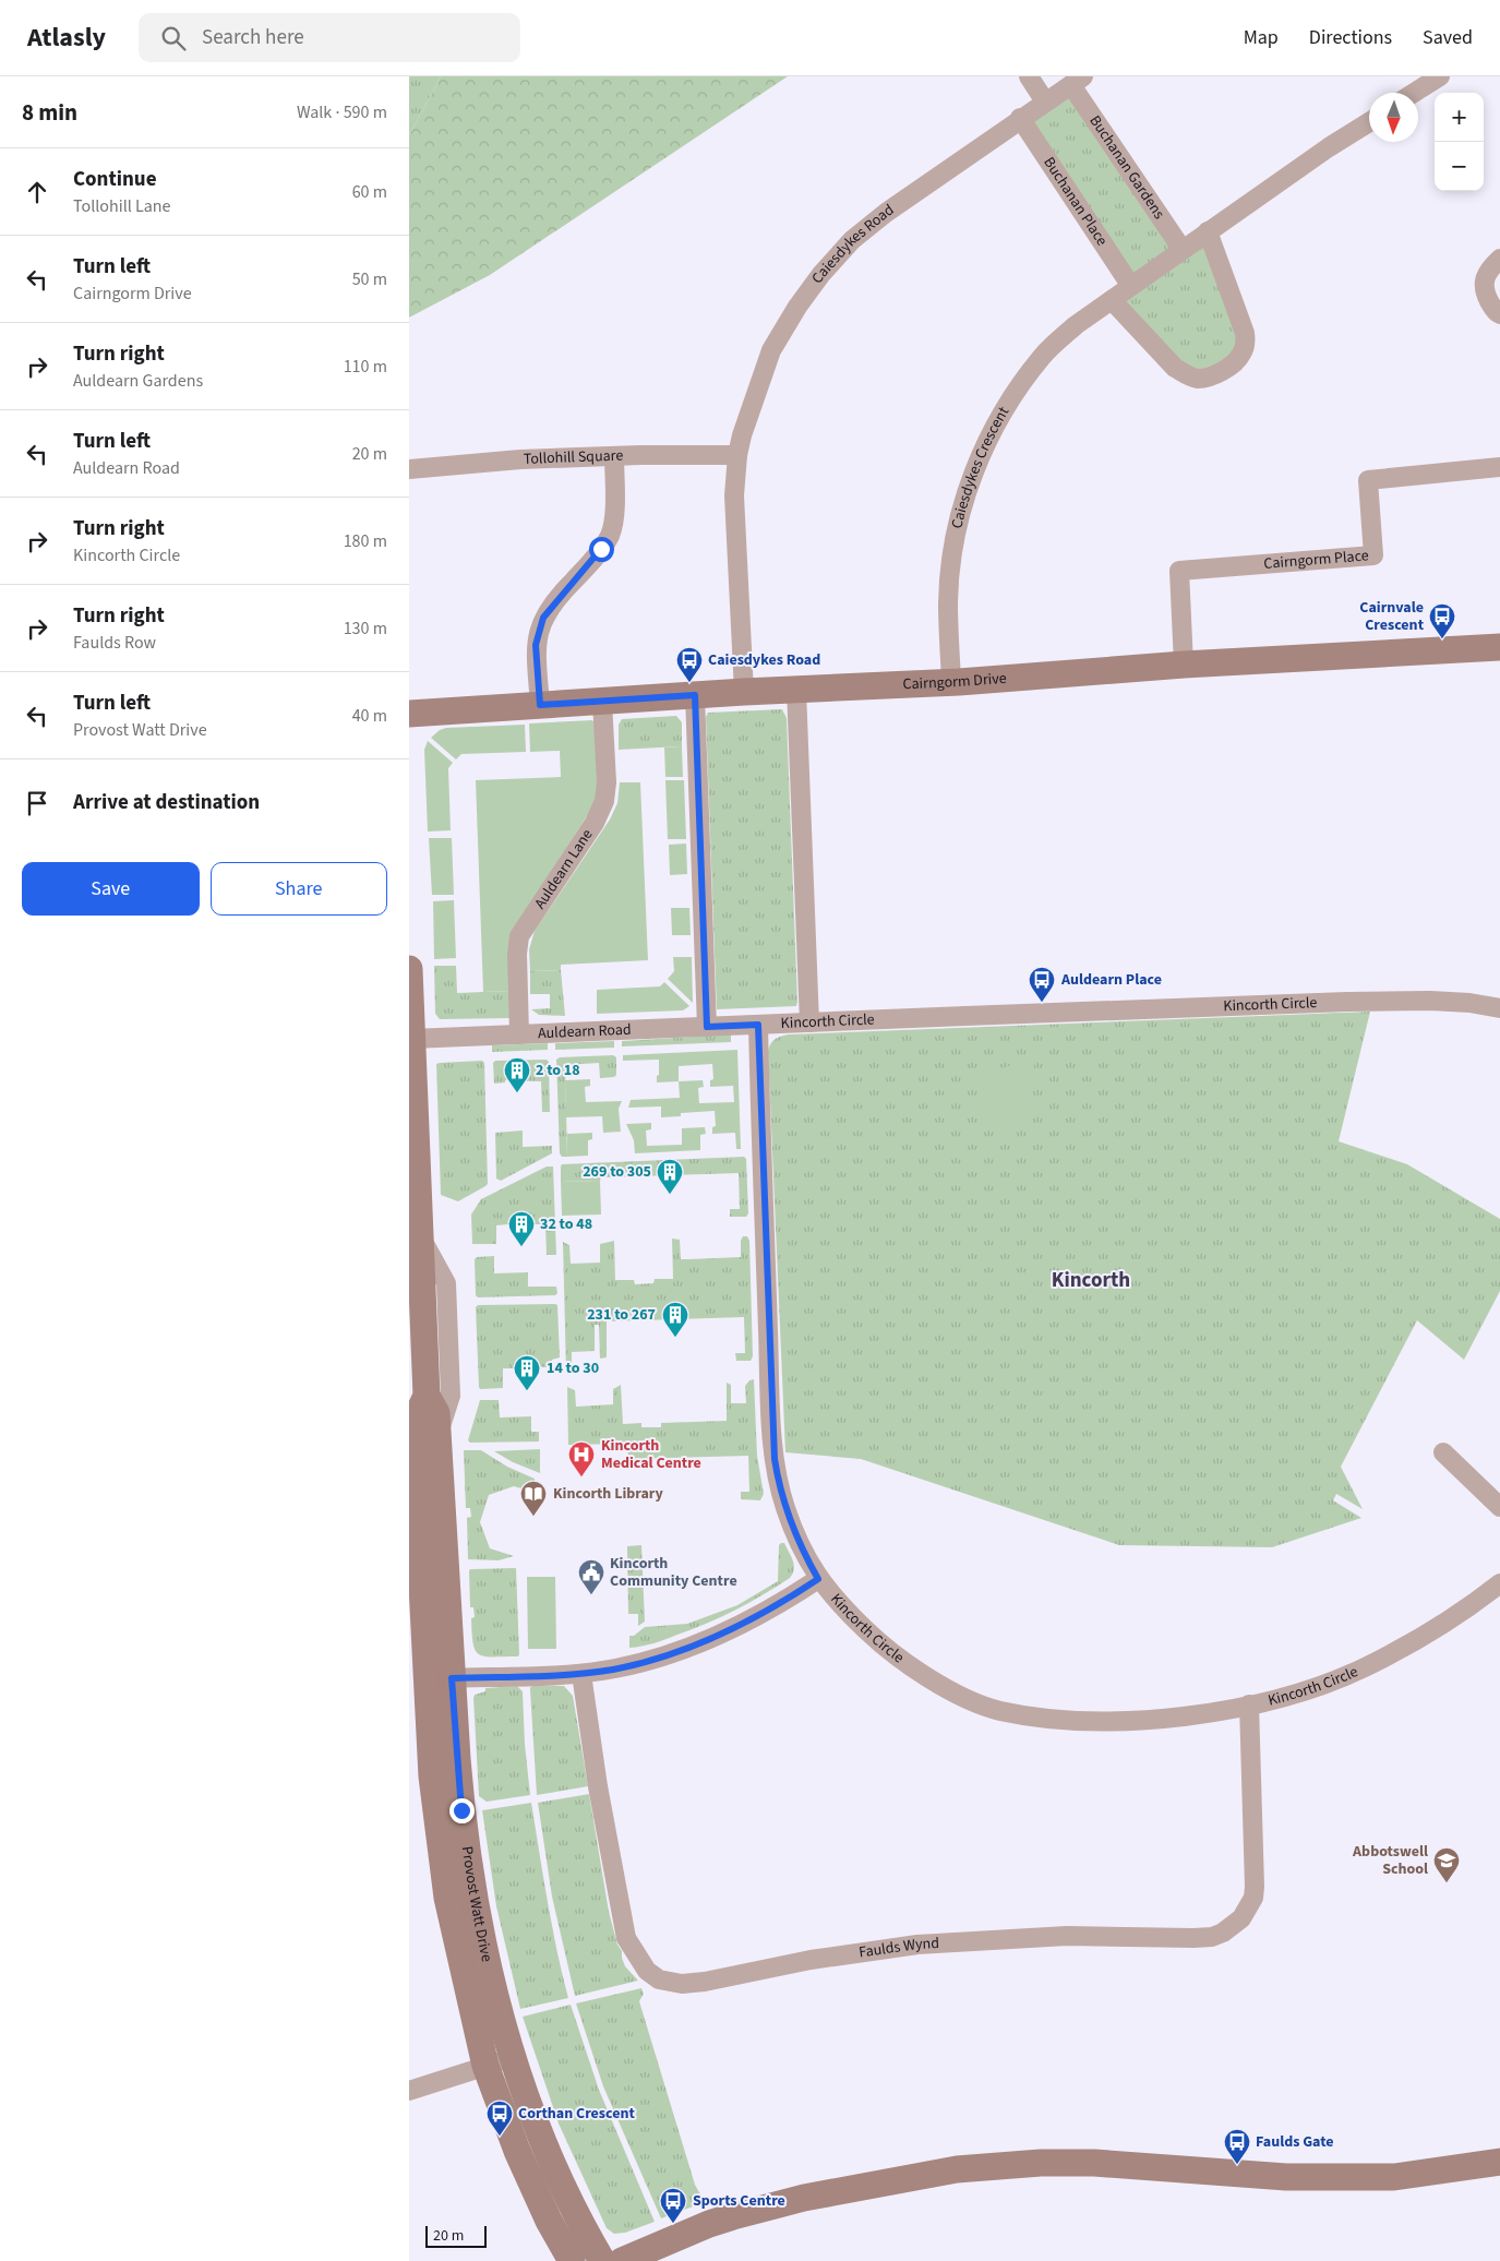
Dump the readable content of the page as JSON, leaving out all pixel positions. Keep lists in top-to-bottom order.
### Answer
{
  "streets": {
    "street": [
      "Buchanan Gardens",
      "Buchanan Place",
      "Caiesdykes Road",
      "Tollohill Square",
      "Caiesdykes Crescent",
      "Cairngorm Place",
      "Cairngorm Drive",
      "Auldearn Lane",
      "Kincorth Circle",
      "Auldearn Road",
      "Provost Watt Drive",
      "Faulds Wynd"
    ]
  },
  "crossings": [
    ["Buchanan Gardens", "Caiesdykes Road"],
    ["Buchanan Gardens", "Caiesdykes Crescent"],
    ["Buchanan Place", "Caiesdykes Road"],
    ["Buchanan Place", "Caiesdykes Crescent"],
    ["Caiesdykes Road", "Tollohill Square"],
    ["Caiesdykes Road", "Cairngorm Drive"],
    ["Caiesdykes Crescent", "Cairngorm Drive"],
    ["Cairngorm Place", "Cairngorm Drive"],
    ["Cairngorm Drive", "Auldearn Lane"],
    ["Auldearn Lane", "Auldearn Road"],
    ["Kincorth Circle", "Auldearn Road"],
    ["Kincorth Circle", "Faulds Wynd"],
    ["Auldearn Road", "Provost Watt Drive"]
  ],
  "districts": ["Kincorth"],
  "places": {
    "bus stop": [
      "Cairnvale Crescent",
      "Caiesdykes Road",
      "Auldearn Place",
      "Corthan Crescent",
      "Faulds Gate",
      "Sports Centre"
    ],
    "building": [
      "2 to 18",
      "269 to 305",
      "32 to 48",
      "231 to 267",
      "14 to 30"
    ],
    "hospital": ["Kincorth Medical Centre"],
    "library": ["Kincorth Library"],
    "public building": ["Kincorth Community Centre"],
    "school or university": ["Abbotswell School"]
  },
  "scale_bar": "20 m",
  "north": "bottom",
  "page": {
    "header": "Atlasly",
    "search": "Search here",
    "nav": ["Map", "Directions", "Saved"],
    "heading": ["8 min", "Walk · 590 m"],
    "map_buttons": ["+", "−"],
    "list": [
      ["Continue", "Tollohill Lane", "60 m"],
      ["Turn left", "Cairngorm Drive", "50 m"],
      ["Turn right", "Auldearn Gardens", "110 m"],
      ["Turn left", "Auldearn Road", "20 m"],
      ["Turn right", "Kincorth Circle", "180 m"],
      ["Turn right", "Faulds Row", "130 m"],
      ["Turn left", "Provost Watt Drive", "40 m"],
      "Arrive at destination"
    ],
    "buttons": ["Save", "Share"],
    "scale": "20 m"
  }
}
